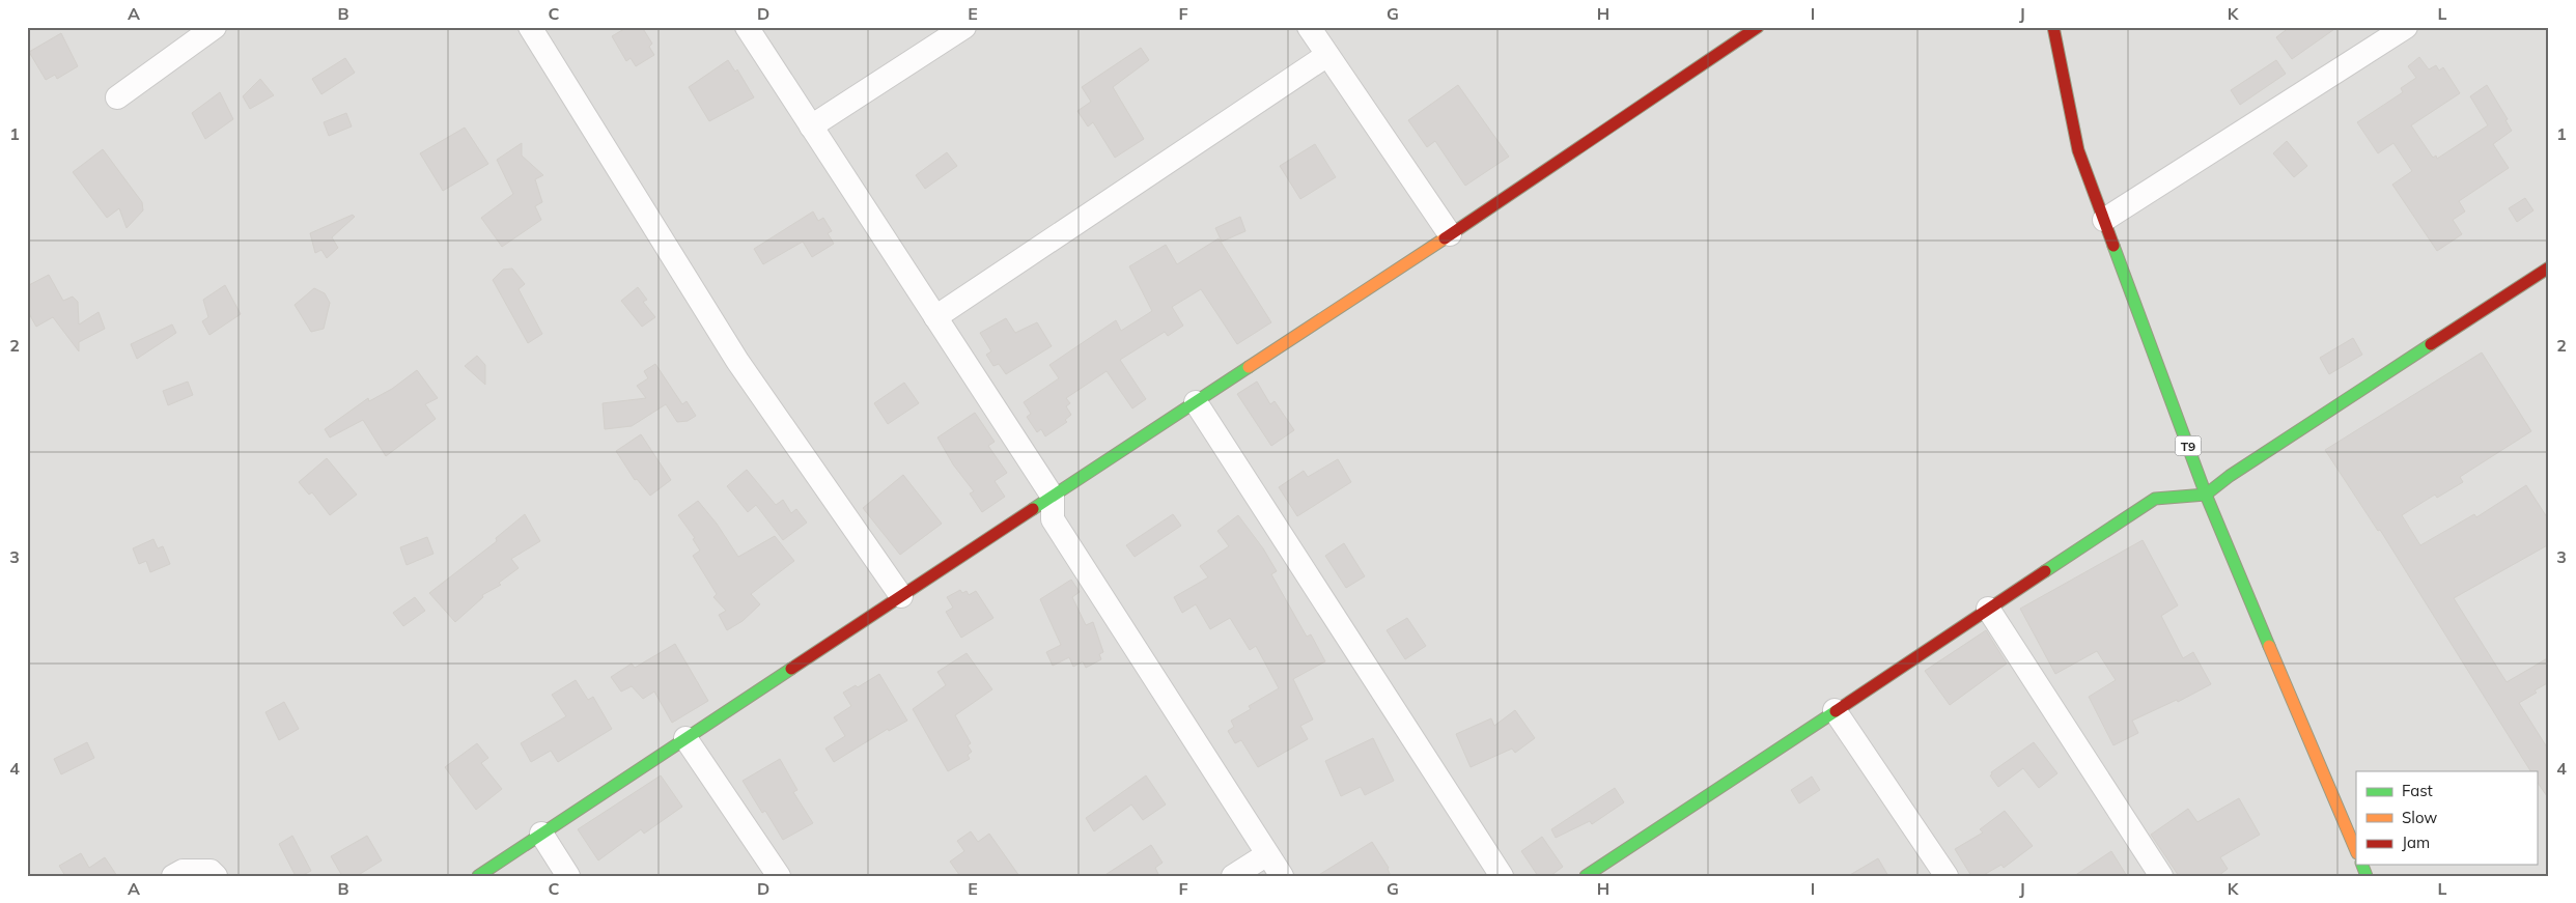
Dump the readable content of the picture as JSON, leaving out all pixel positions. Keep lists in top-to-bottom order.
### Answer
{
  "streets": {
    "main road": ["T9"]
  },
  "legend": ["Fast", "Slow", "Jam"],
  "grid": {
    "columns": [
      "A",
      "B",
      "C",
      "D",
      "E",
      "F",
      "G",
      "H",
      "I",
      "J",
      "K",
      "L"
    ],
    "rows": [
      "1",
      "2",
      "3",
      "4"
    ]
  }
}
